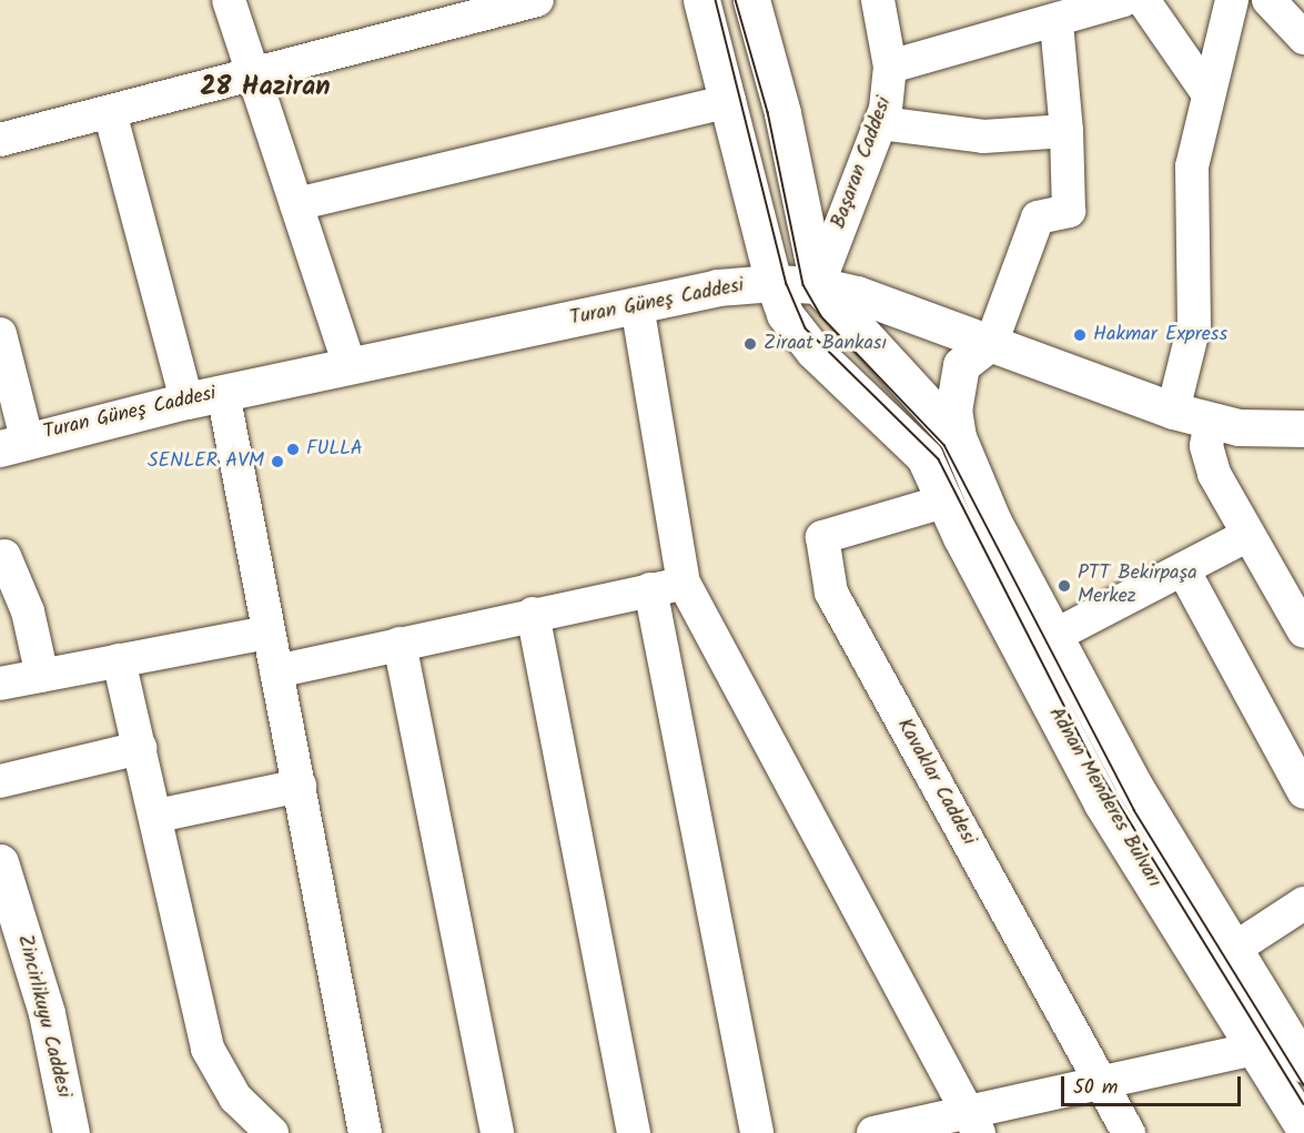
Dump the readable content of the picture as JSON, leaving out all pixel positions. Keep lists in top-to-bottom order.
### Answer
{
  "streets": {
    "main road": ["Turan Güneş Caddesi", "Adnan Menderes Bulvarı", "Zincirlikuyu Caddesi"],
    "street": ["Başaran Caddesi", "Kavaklar Caddesi"]
  },
  "crossings": [
    ["Başaran Caddesi", "Turan Güneş Caddesi"],
    ["Başaran Caddesi", "Adnan Menderes Bulvarı"],
    ["Turan Güneş Caddesi", "Adnan Menderes Bulvarı"],
    ["Kavaklar Caddesi", "Adnan Menderes Bulvarı"]
  ],
  "districts": ["28 Haziran"],
  "places": [
    "Hakmar Express",
    "Ziraat Bankası",
    "FULLA",
    "SENLER AVM",
    "PTT Bekirpaşa Merkez"
  ],
  "scale_bar": "50 m"
}
